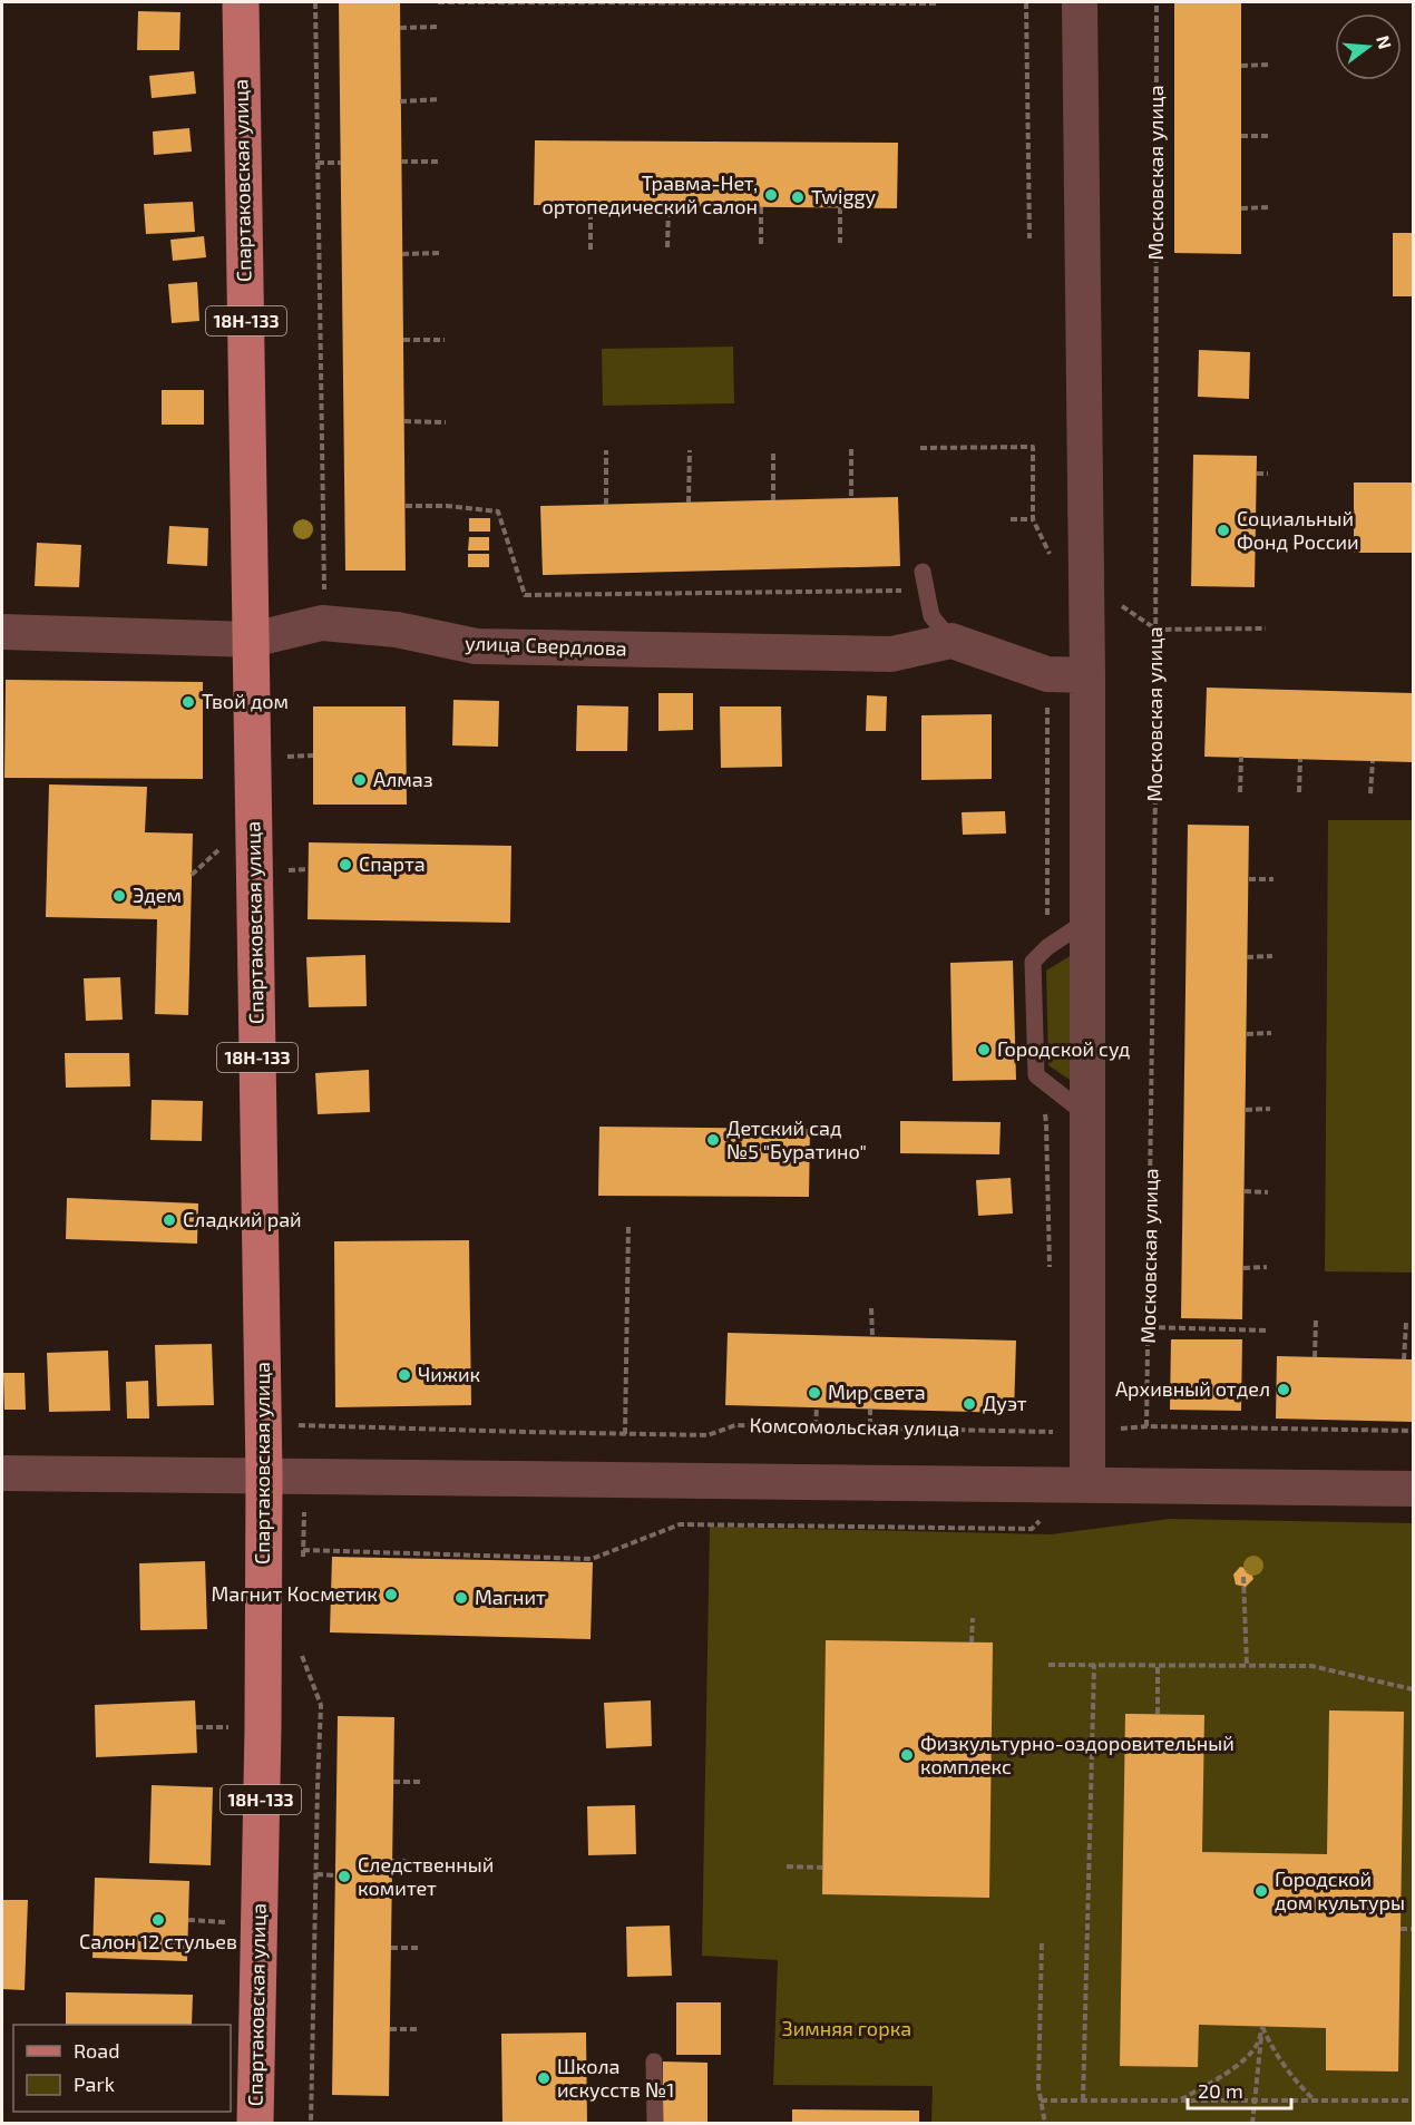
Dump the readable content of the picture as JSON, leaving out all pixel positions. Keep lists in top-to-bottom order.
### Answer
{
  "streets": {
    "main road": ["Спартаковская улица", "18Н-133"],
    "street": ["улица Свердлова"],
    "path": ["Московская улица", "Комсомольская улица"]
  },
  "crossings": [
    ["Московская улица", "Комсомольская улица"],
    ["Спартаковская улица", "улица Свердлова"],
    ["Спартаковская улица", "Комсомольская улица"]
  ],
  "parks": ["Зимняя горка"],
  "places": [
    "Травма-Нет, ортопедический салон",
    "Twiggy",
    "Социальный Фонд России",
    "Твой дом",
    "Алмаз",
    "Спарта",
    "Эдем",
    "Городской суд",
    "Детский сад №5 \"Буратино\"",
    "Сладкий рай",
    "Чижик",
    "Архивный отдел",
    "Мир света",
    "Дуэт",
    "Магнит Косметик",
    "Магнит",
    "Физкультурно-оздоровительный комплекс",
    "Следственный комитет",
    "Городской дом культуры",
    "Салон 12 стульев",
    "Школа искусств №1"
  ],
  "legend": ["Road", "Park"],
  "scale_bar": "20 m",
  "north": "right"
}
